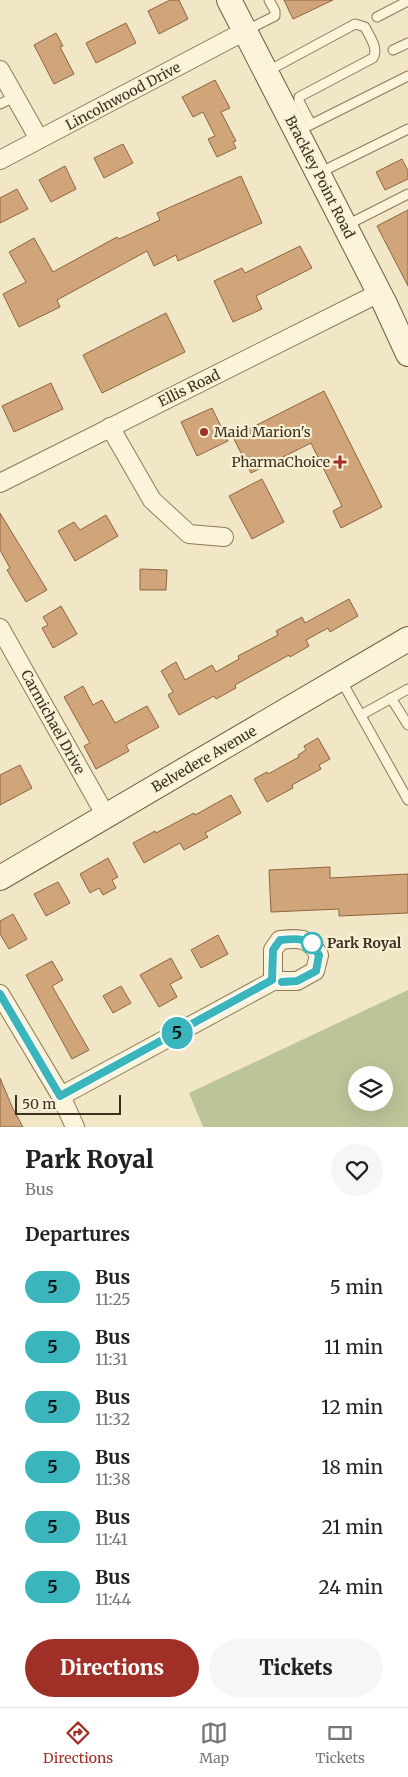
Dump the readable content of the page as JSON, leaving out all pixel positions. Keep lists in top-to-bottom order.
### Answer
{
  "streets": {
    "main road": ["Brackley Point Road", "Belvedere Avenue"],
    "street": ["Lincolnwood Drive", "Ellis Road", "Carmichael Drive"]
  },
  "crossings": [
    ["Lincolnwood Drive", "Brackley Point Road"],
    ["Brackley Point Road", "Ellis Road"],
    ["Carmichael Drive", "Belvedere Avenue"]
  ],
  "places": {
    "other": ["Maid Marion's", "Park Royal"],
    "health": ["PharmaChoice"]
  },
  "lines": ["bus line 5"],
  "scale_bar": "50 m",
  "page": {
    "on_map": "5",
    "scale": "50 m",
    "heading": [
      ["Park Royal", "Bus"],
      "Departures"
    ],
    "list": [
      {
        "mark": "5",
        "name": "Bus",
        "note": "11:25",
        "value": "5 min"
      },
      {
        "mark": "5",
        "name": "Bus",
        "note": "11:31",
        "value": "11 min"
      },
      {
        "mark": "5",
        "name": "Bus",
        "note": "11:32",
        "value": "12 min"
      },
      {
        "mark": "5",
        "name": "Bus",
        "note": "11:38",
        "value": "18 min"
      },
      {
        "mark": "5",
        "name": "Bus",
        "note": "11:41",
        "value": "21 min"
      },
      {
        "mark": "5",
        "name": "Bus",
        "note": "11:44",
        "value": "24 min"
      }
    ],
    "buttons": ["Directions", "Tickets"],
    "tabs": ["Directions", "Map", "Tickets"]
  }
}
